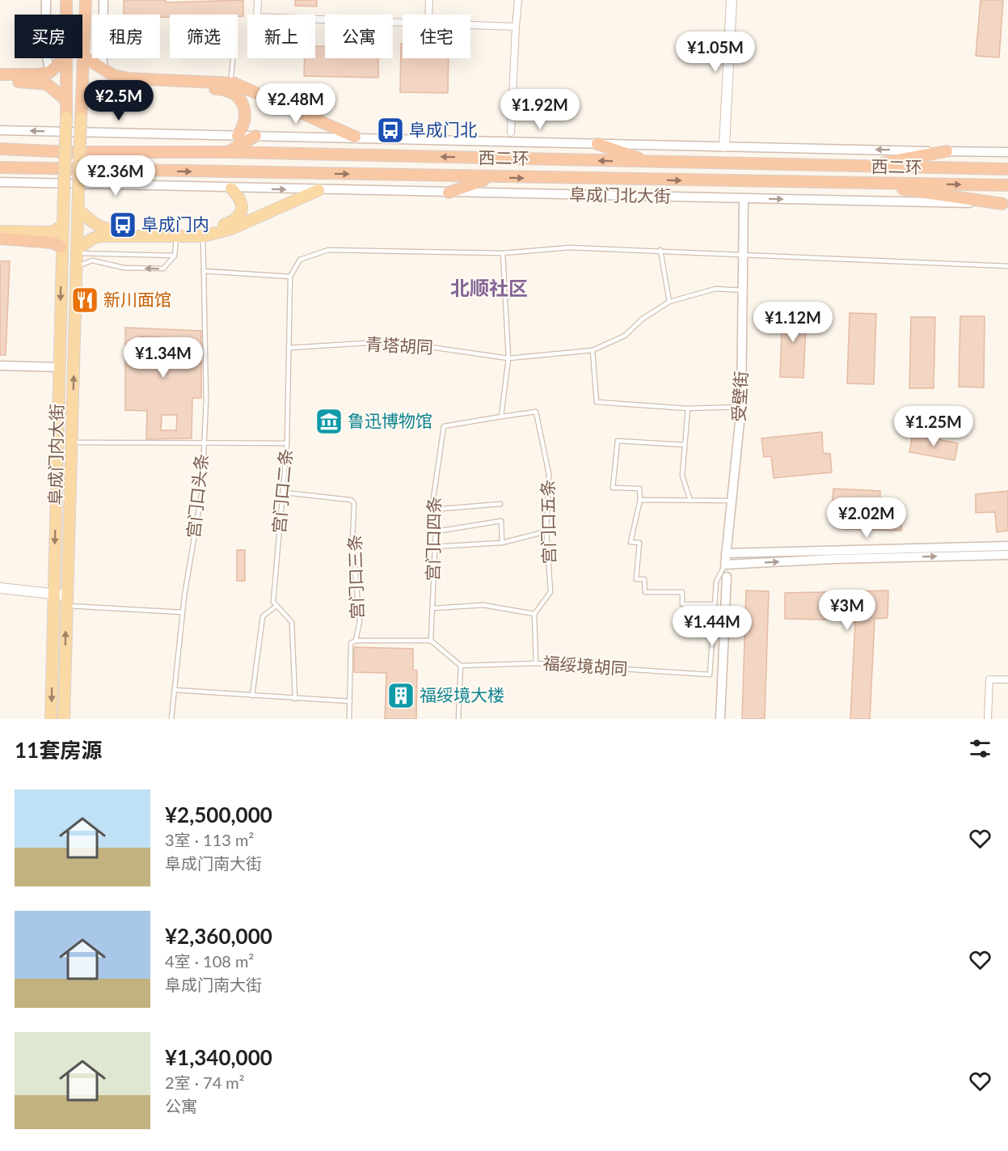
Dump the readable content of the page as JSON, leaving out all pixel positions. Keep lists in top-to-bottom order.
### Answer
{
  "streets": {
    "highway": ["西二环"],
    "main road": ["阜成门内大街"],
    "street": ["阜成门北大街", "受壁街"],
    "lane": [
      "青塔胡同",
      "宫门口二条",
      "宫门口头条",
      "宫门口五条",
      "宫门口四条",
      "宫门口三条",
      "福绥境胡同"
    ]
  },
  "crossings": [
    ["阜成门北大街", "受壁街"],
    ["青塔胡同", "受壁街"],
    ["青塔胡同", "宫门口二条"],
    ["宫门口二条", "宫门口三条"],
    ["宫门口五条", "宫门口四条"]
  ],
  "districts": ["北顺社区"],
  "places": {
    "bus stop": ["阜成门北", "阜成门内"],
    "restaurant": ["新川面馆"],
    "museum": ["鲁迅博物馆"],
    "building": ["福绥境大楼"]
  },
  "page": {
    "chip": [
      "买房",
      "租房",
      "筛选",
      "新上",
      "公寓",
      "住宅"
    ],
    "price": [
      "¥1.05M",
      "¥2.5M",
      "¥2.48M",
      "¥1.92M",
      "¥2.36M",
      "¥1.12M",
      "¥1.34M",
      "¥1.25M",
      "¥2.02M",
      "¥3M",
      "¥1.44M"
    ],
    "heading": "11套房源",
    "list": [
      {
        "name": "¥2,500,000",
        "note": "3室 · 113 m² · 阜成门南大街"
      },
      {
        "name": "¥2,360,000",
        "note": "4室 · 108 m² · 阜成门南大街"
      },
      {
        "name": "¥1,340,000",
        "note": "2室 · 74 m² · 公寓"
      }
    ]
  }
}
